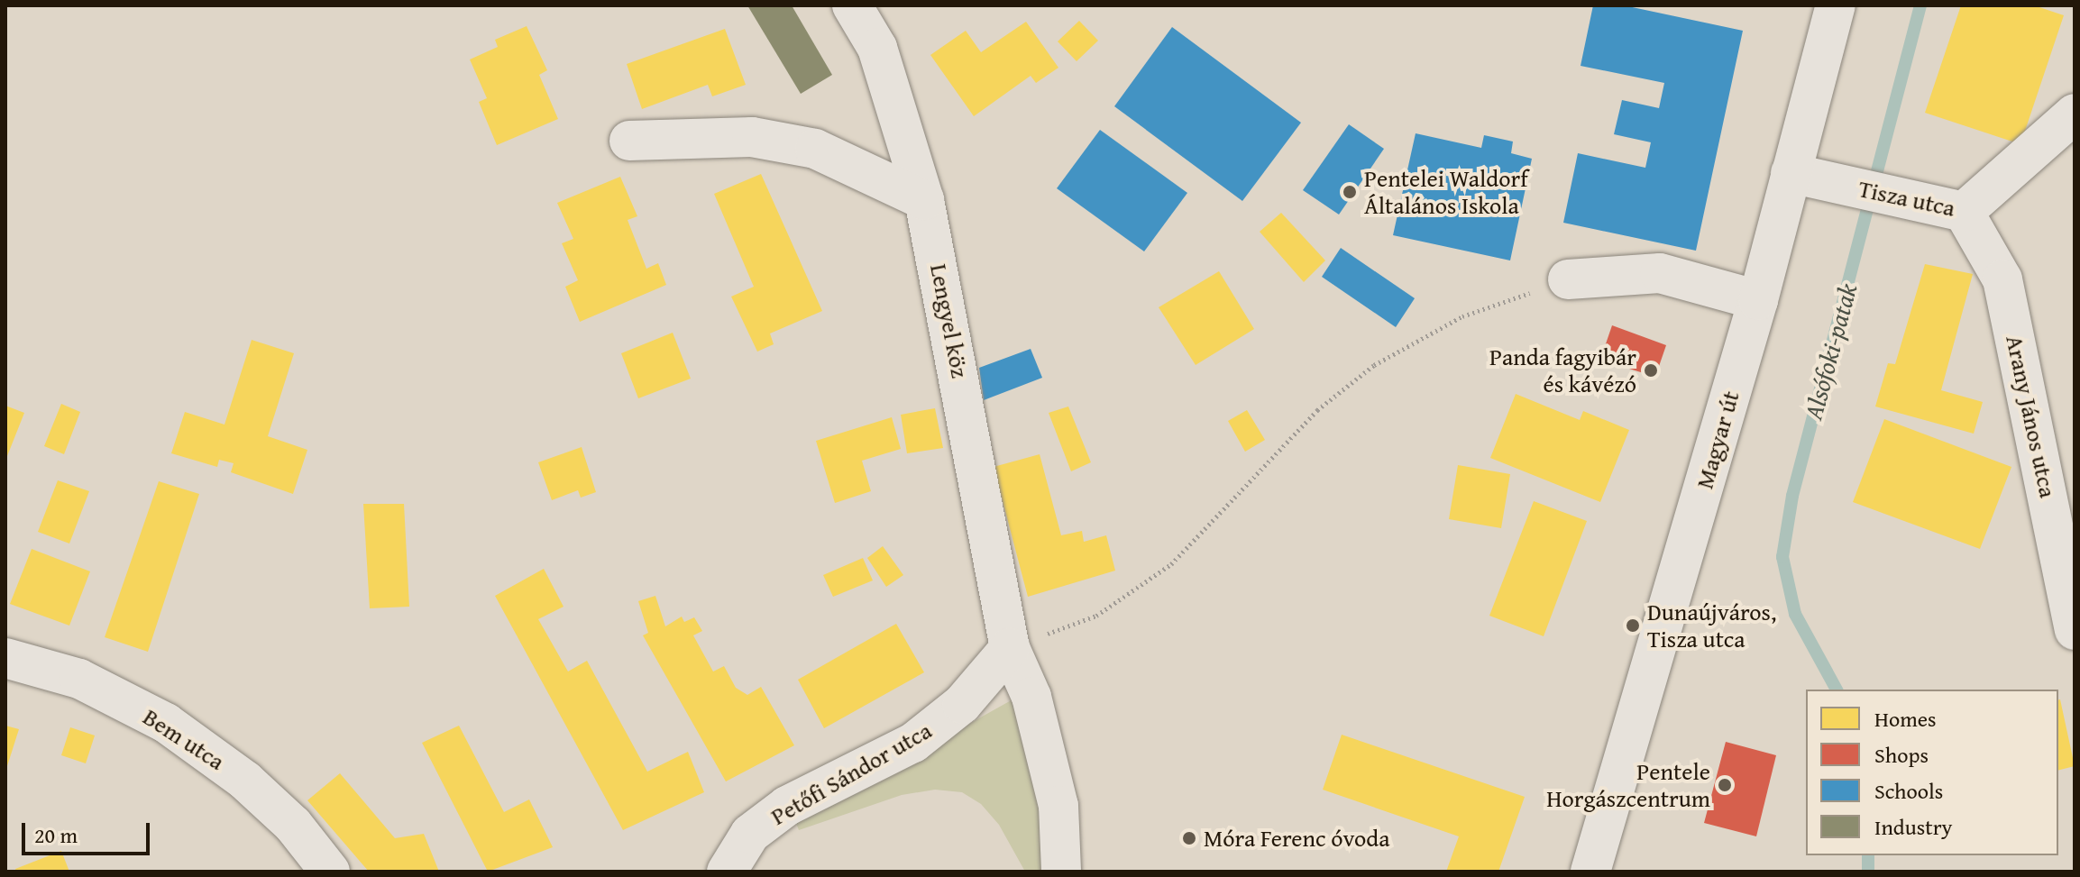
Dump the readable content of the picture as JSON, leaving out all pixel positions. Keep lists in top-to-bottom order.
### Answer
{
  "streets": {
    "street": [
      "Tisza utca",
      "Lengyel köz",
      "Arany János utca",
      "Magyar út",
      "Bem utca",
      "Petőfi Sándor utca"
    ]
  },
  "crossings": [
    ["Tisza utca", "Arany János utca"],
    ["Tisza utca", "Magyar út"],
    ["Lengyel köz", "Petőfi Sándor utca"]
  ],
  "water": ["Alsófoki-patak"],
  "places": [
    "Pentelei Waldorf Általános Iskola",
    "Panda fagyibár és kávézó",
    "Dunaújváros, Tisza utca",
    "Pentele Horgászcentrum",
    "Móra Ferenc óvoda"
  ],
  "legend": [
    "Homes",
    "Shops",
    "Schools",
    "Industry"
  ],
  "scale_bar": "20 m"
}
